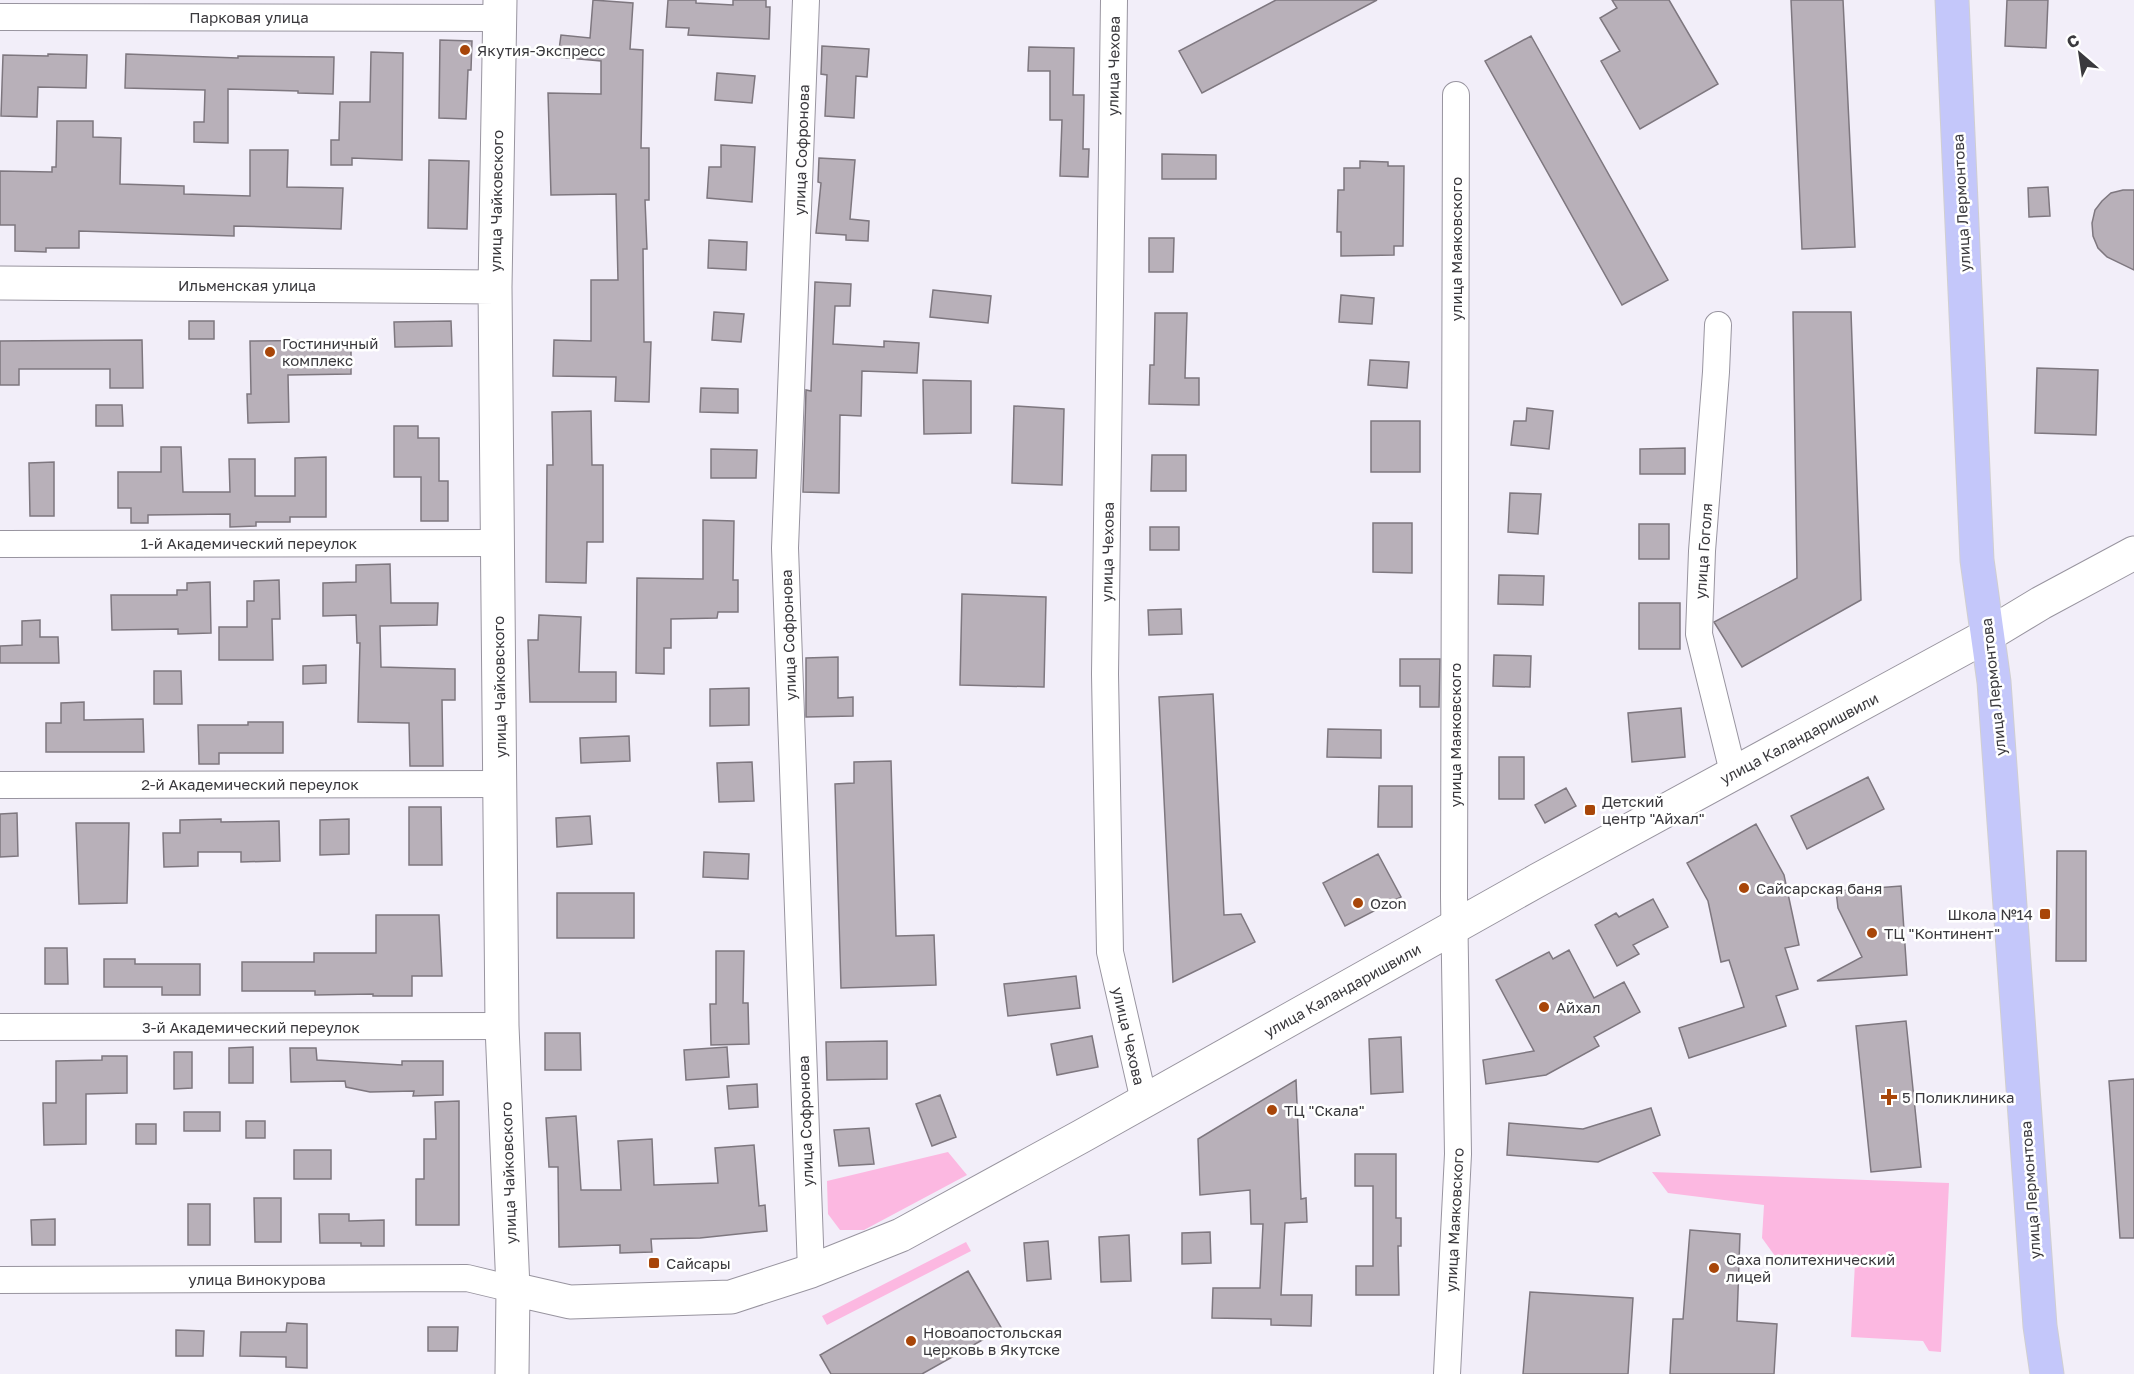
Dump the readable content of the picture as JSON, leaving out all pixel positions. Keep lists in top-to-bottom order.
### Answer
{
  "streets": {
    "main road": [
      "улица Чайковского",
      "улица Лермонтова",
      "Ильменская улица",
      "улица Каландаришвили"
    ],
    "street": [
      "Парковая улица",
      "улица Чехова",
      "улица Софронова",
      "улица Маяковского",
      "1-й Академический переулок",
      "улица Гоголя",
      "2-й Академический переулок",
      "3-й Академический переулок",
      "улица Винокурова"
    ]
  },
  "crossings": [
    ["Парковая улица", "улица Чайковского"],
    ["улица Чехова", "улица Каландаришвили"],
    ["улица Софронова", "улица Каландаришвили"],
    ["улица Чайковского", "Ильменская улица"],
    ["улица Чайковского", "1-й Академический переулок"],
    ["улица Чайковского", "улица Каландаришвили"],
    ["улица Чайковского", "2-й Академический переулок"],
    ["улица Чайковского", "3-й Академический переулок"],
    ["улица Чайковского", "улица Винокурова"],
    ["улица Лермонтова", "улица Каландаришвили"],
    ["улица Маяковского", "улица Каландаришвили"],
    ["улица Гоголя", "улица Каландаришвили"],
    ["улица Каландаришвили", "улица Винокурова"]
  ],
  "places": {
    "other": [
      "Якутия-Экспресс",
      "Гостиничный комплекс",
      "Сайсарская баня",
      "Ozon",
      "ТЦ \"Континент\"",
      "Айхал",
      "ТЦ \"Скала\"",
      "Саха политехнический лицей",
      "Новоапостольская церковь в Якутске"
    ],
    "transit": ["Детский центр \"Айхал\"", "Школа №14", "Сайсары"],
    "health": ["5 Поликлиника"]
  },
  "north": "top left"
}
